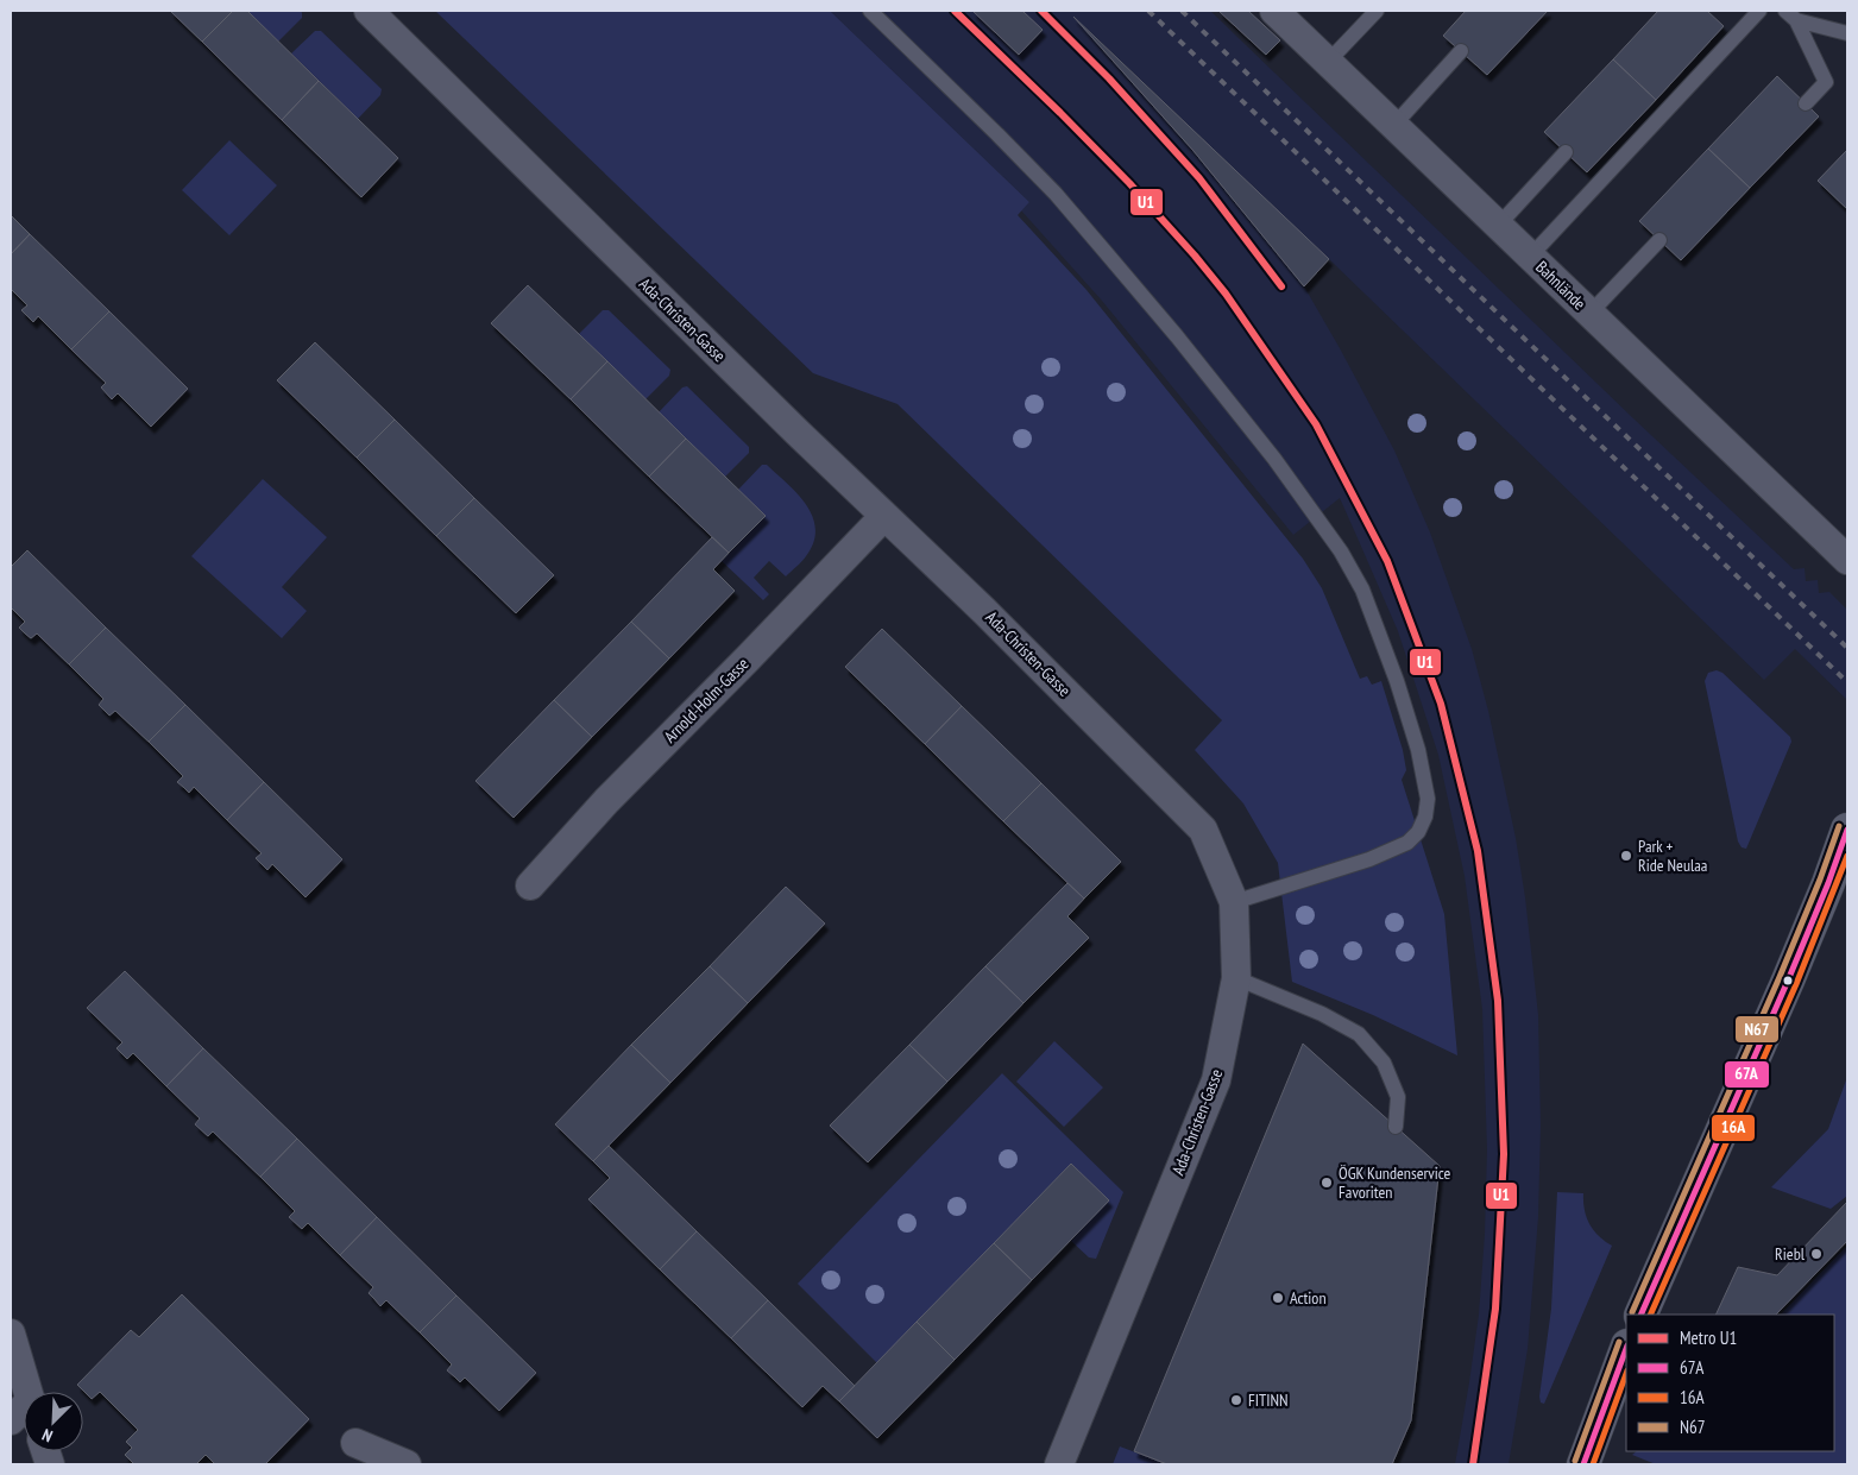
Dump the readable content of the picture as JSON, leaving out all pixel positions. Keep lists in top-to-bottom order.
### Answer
{
  "streets": {
    "street": ["Bahnlände", "Ada-Christen-Gasse", "Arnold-Holm-Gasse"]
  },
  "crossings": [
    ["Ada-Christen-Gasse", "Arnold-Holm-Gasse"]
  ],
  "places": [
    "Park + Ride Neulaa",
    "ÖGK Kundenservice Favoriten",
    "Riebl",
    "Action",
    "FITINN"
  ],
  "lines": [
    "metro line U1",
    "transit line N67",
    "transit line 67A",
    "transit line 16A"
  ],
  "legend": [
    "Metro U1",
    "67A",
    "16A",
    "N67"
  ],
  "north": "bottom left"
}
